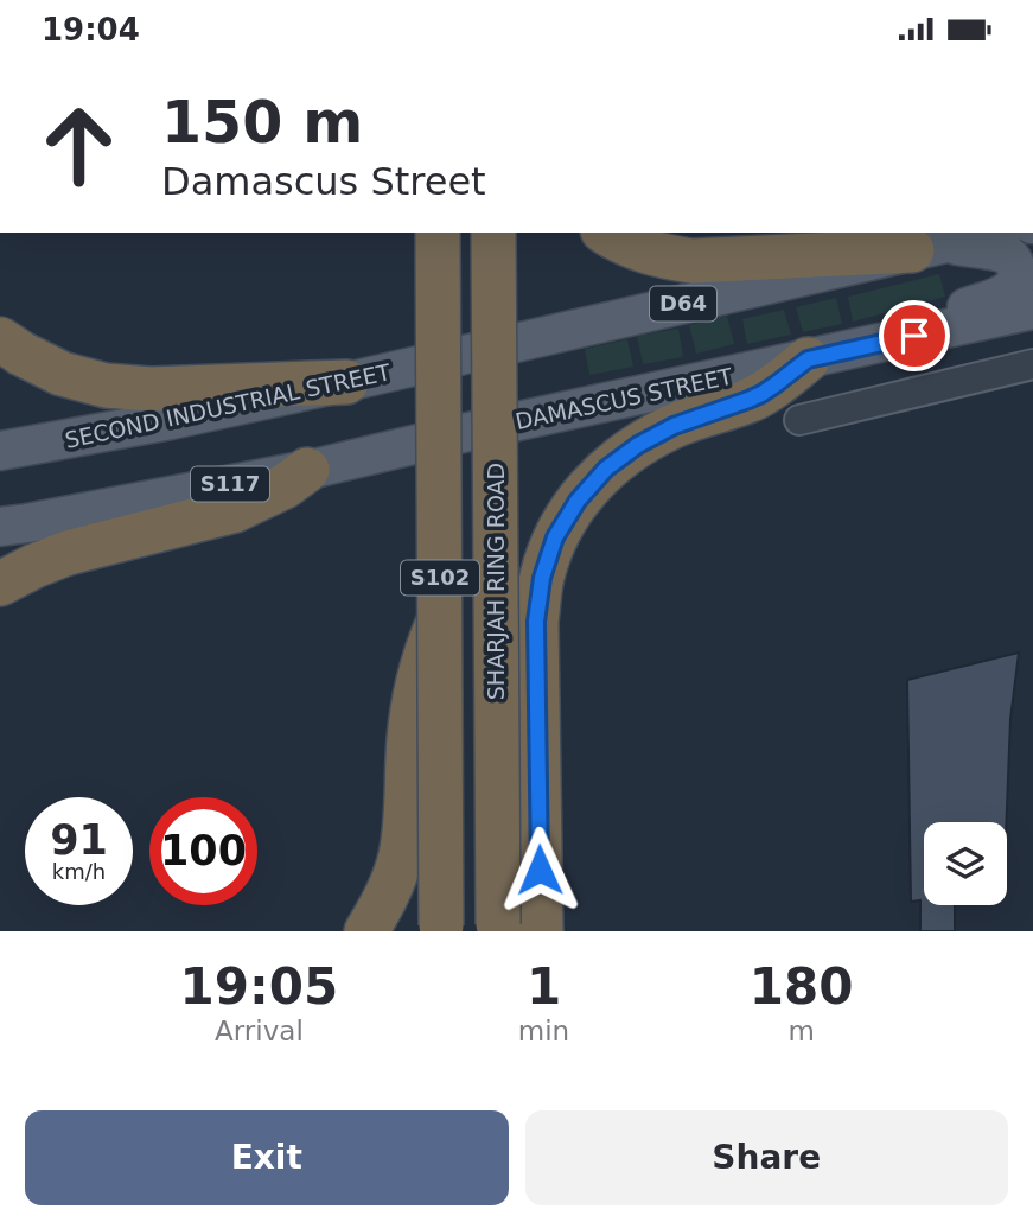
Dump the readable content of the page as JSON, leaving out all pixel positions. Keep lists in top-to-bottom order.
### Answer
{
  "streets": {
    "highway": ["S102", "SHARJAH RING ROAD"],
    "main road": [
      "D64",
      "DAMASCUS STREET",
      "SECOND INDUSTRIAL STREET",
      "S117"
    ]
  },
  "crossings": [
    ["D64", "SECOND INDUSTRIAL STREET"],
    ["DAMASCUS STREET", "S117"]
  ],
  "page": {
    "status": "19:04",
    "turn": ["150 m", "Damascus Street"],
    "speed": "91 km/h",
    "limit": "100",
    "eta": [
      "19:05",
      "Arrival",
      "1",
      "min",
      "180",
      "m"
    ],
    "buttons": ["Exit", "Share"]
  }
}
